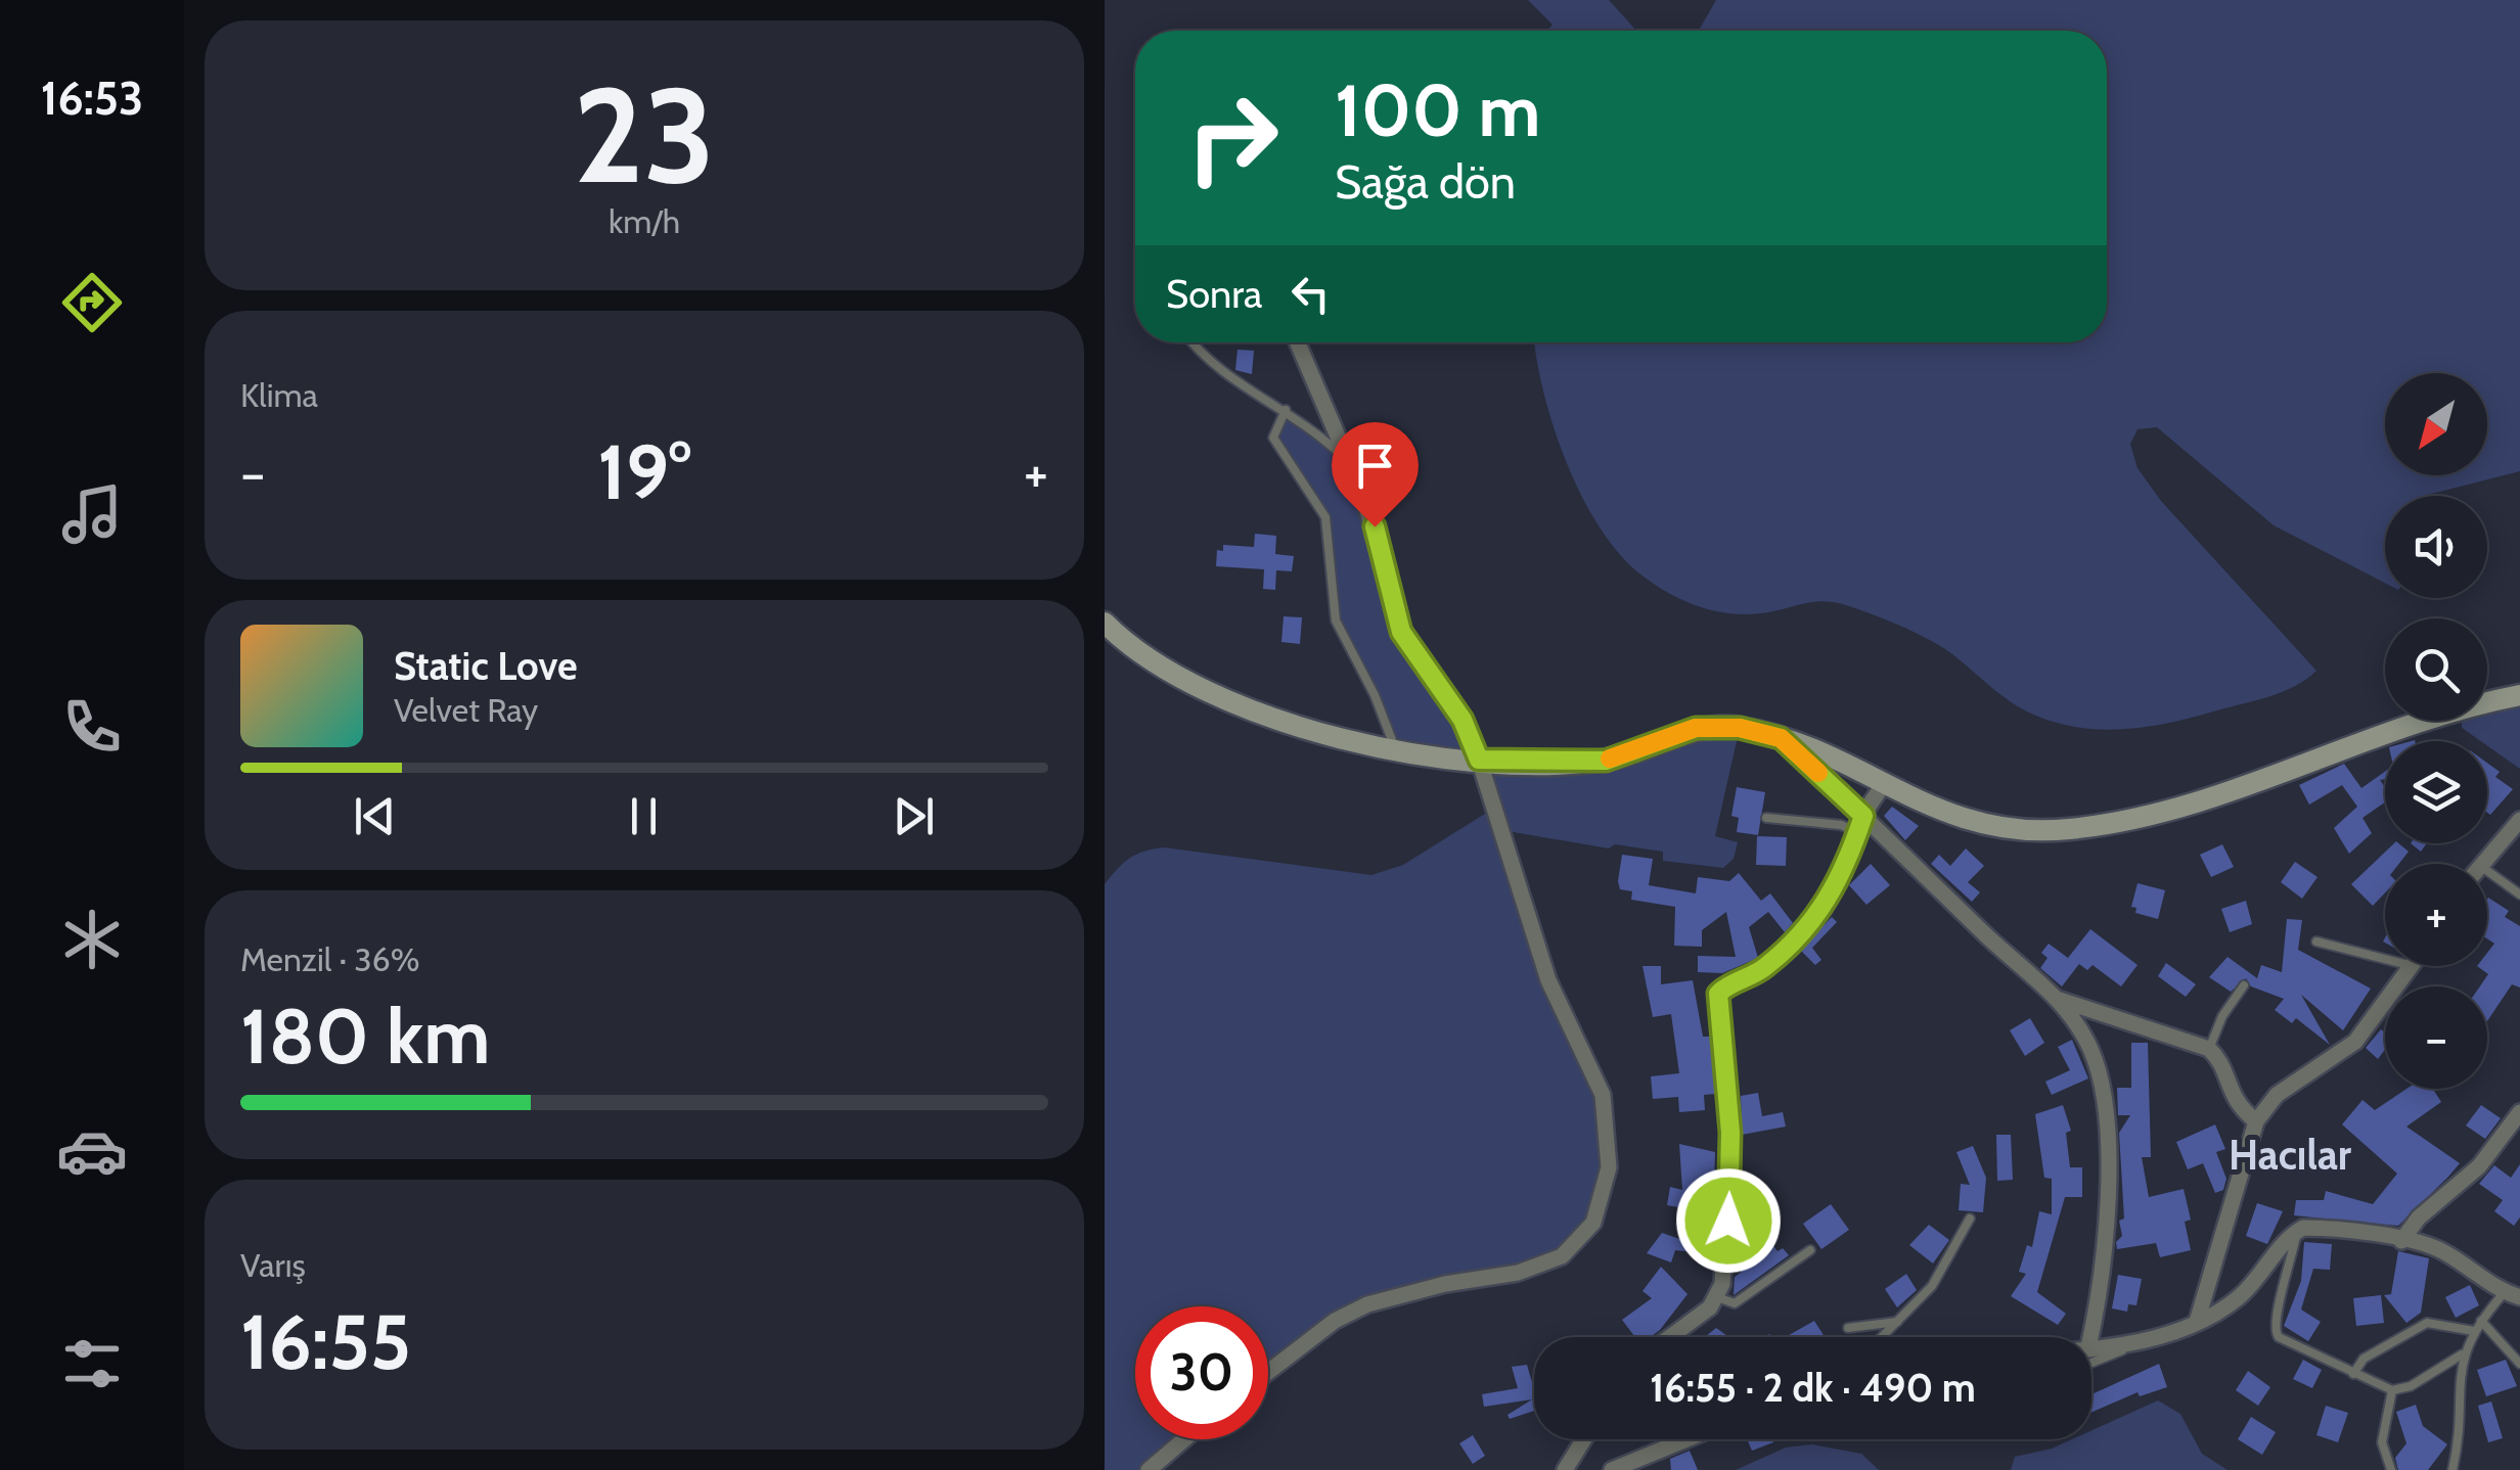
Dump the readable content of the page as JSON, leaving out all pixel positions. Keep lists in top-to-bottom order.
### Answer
{
  "districts": ["Hacılar"],
  "north": "bottom left",
  "page": {
    "tabs": "16:53",
    "tile": [
      ["23", "km/h"],
      "Klima",
      ["Menzil · 36%", "180 km"],
      ["Varış", "16:55"]
    ],
    "turn": ["100 m", "Sağa dön"],
    "then": "Sonra",
    "map_buttons": ["+", "−"],
    "heat": ["−", "19°", "+"],
    "song": ["Static Love", "Velvet Ray"],
    "limit": "30",
    "trip": "16:55 · 2 dk · 490 m"
  }
}
